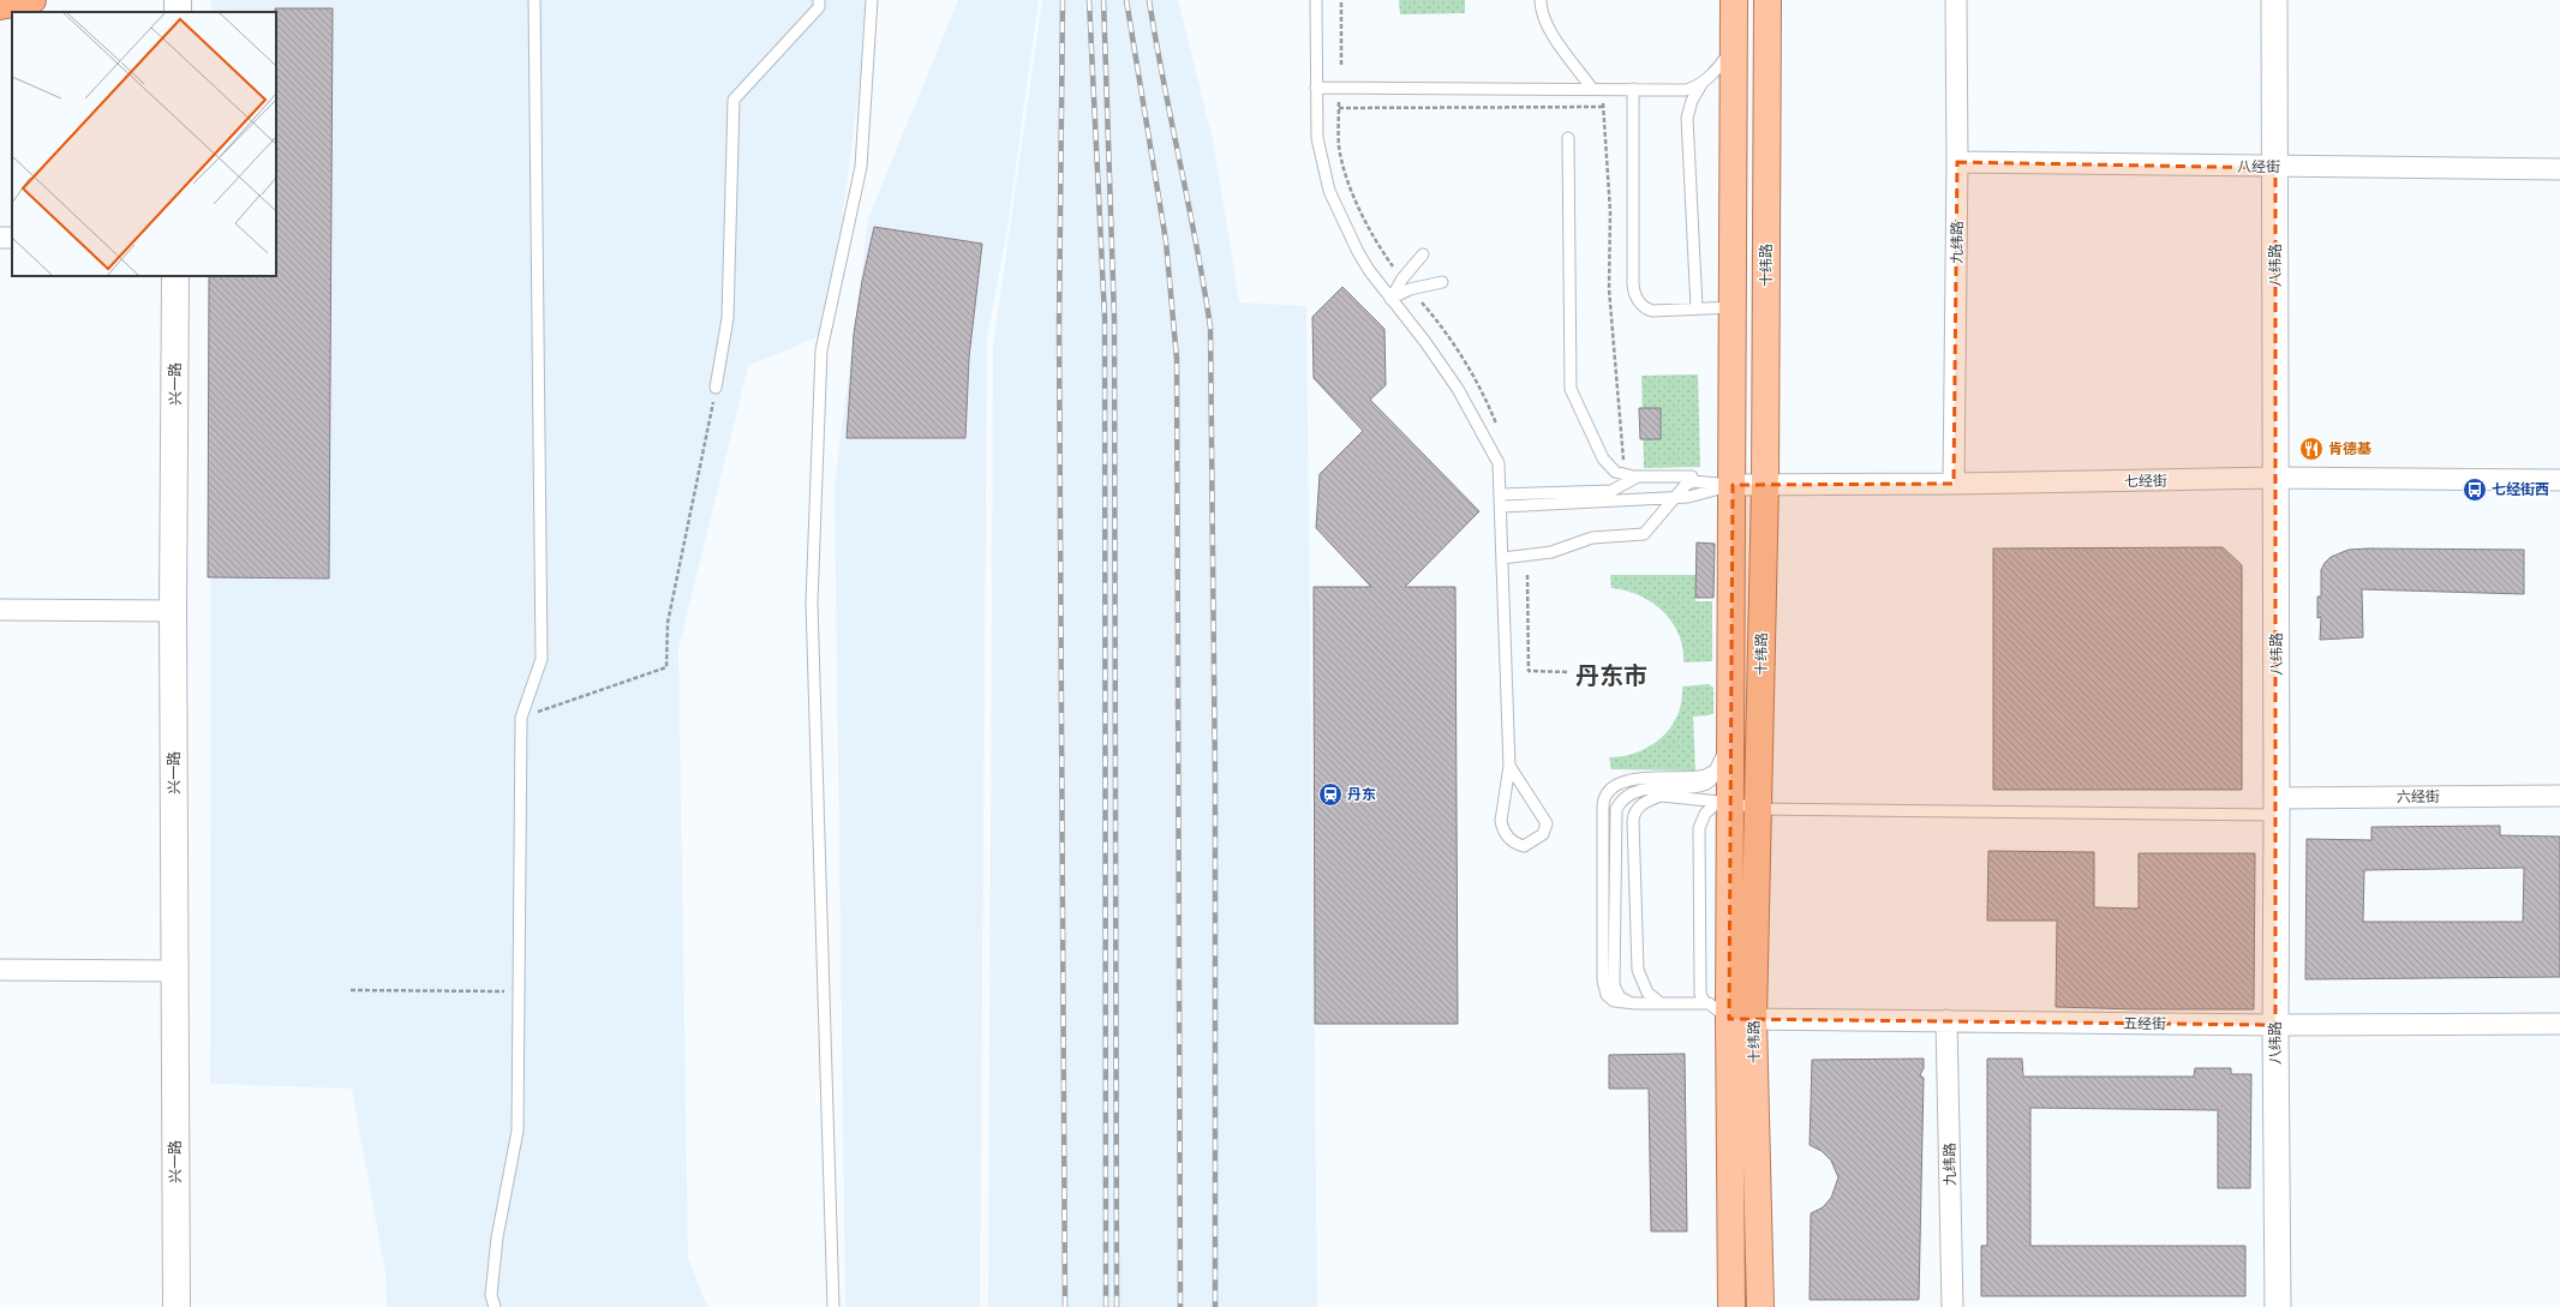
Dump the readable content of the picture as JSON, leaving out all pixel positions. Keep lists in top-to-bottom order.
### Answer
{
  "streets": {
    "main road": ["十纬路", "兴一路"],
    "street": [
      "八经街",
      "九纬路",
      "八纬路",
      "七经街",
      "六经街",
      "五经街"
    ]
  },
  "crossings": [
    ["八经街", "九纬路"],
    ["八经街", "八纬路"],
    ["九纬路", "七经街"],
    ["九纬路", "五经街"],
    ["十纬路", "七经街"],
    ["十纬路", "五经街"],
    ["八纬路", "七经街"],
    ["八纬路", "六经街"],
    ["八纬路", "五经街"]
  ],
  "districts": ["丹东市"],
  "places": {
    "restaurant": ["肯德基"],
    "bus stop": ["七经街西"],
    "station": ["丹东"]
  }
}
